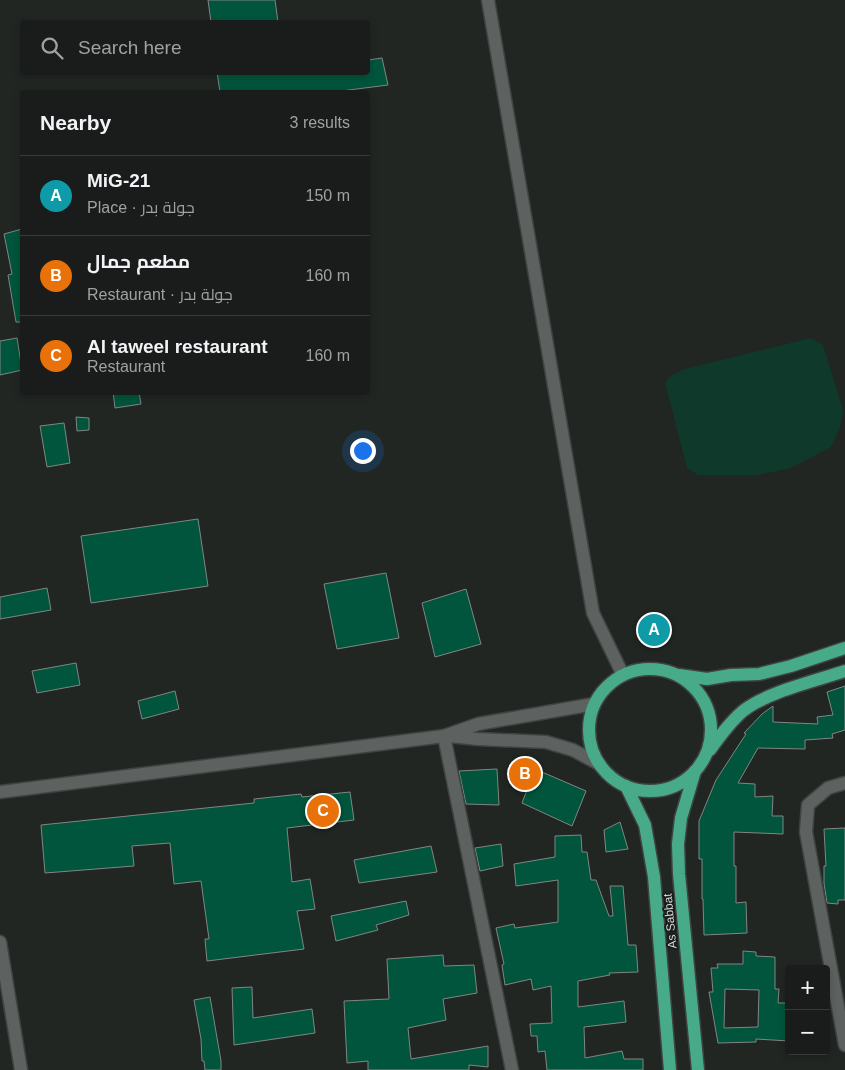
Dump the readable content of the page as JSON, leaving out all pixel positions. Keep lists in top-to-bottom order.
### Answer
{
  "streets": {
    "main road": ["As Sabbat"]
  },
  "page": {
    "search": "Search here",
    "heading": ["Nearby", "3 results"],
    "list": [
      {
        "mark": "A",
        "name": "MiG-21",
        "note": "Place · جولة بدر",
        "value": "150 m"
      },
      {
        "mark": "B",
        "name": "مطعم جمال",
        "note": "Restaurant · جولة بدر",
        "value": "160 m"
      },
      {
        "mark": "C",
        "name": "Al taweel restaurant",
        "note": "Restaurant",
        "value": "160 m"
      }
    ],
    "pins": ["A", "B", "C"],
    "map_buttons": ["+", "−"]
  }
}
